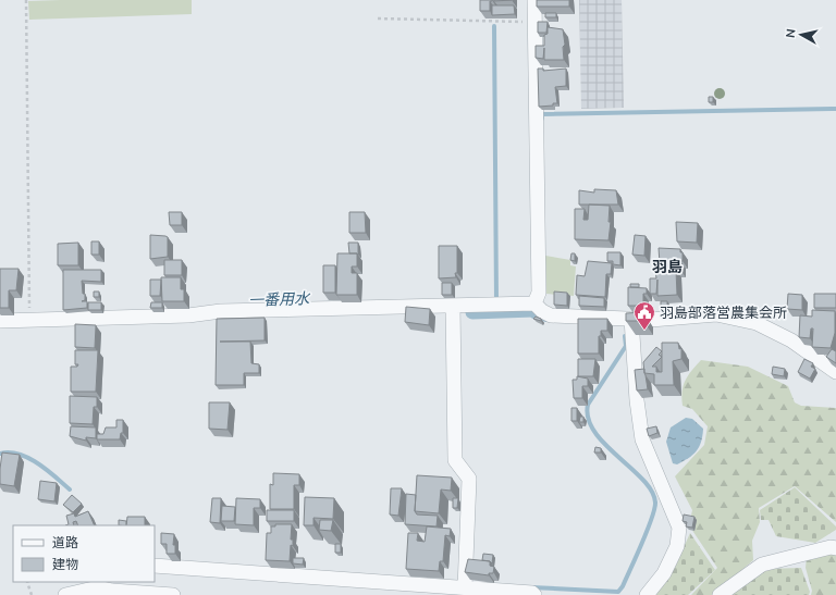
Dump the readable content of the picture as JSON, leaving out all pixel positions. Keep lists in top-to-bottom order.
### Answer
{
  "districts": ["羽島"],
  "water": ["一番用水"],
  "places": {
    "public building": ["羽島部落営農集会所"]
  },
  "legend": ["道路", "建物"],
  "north": "left"
}
